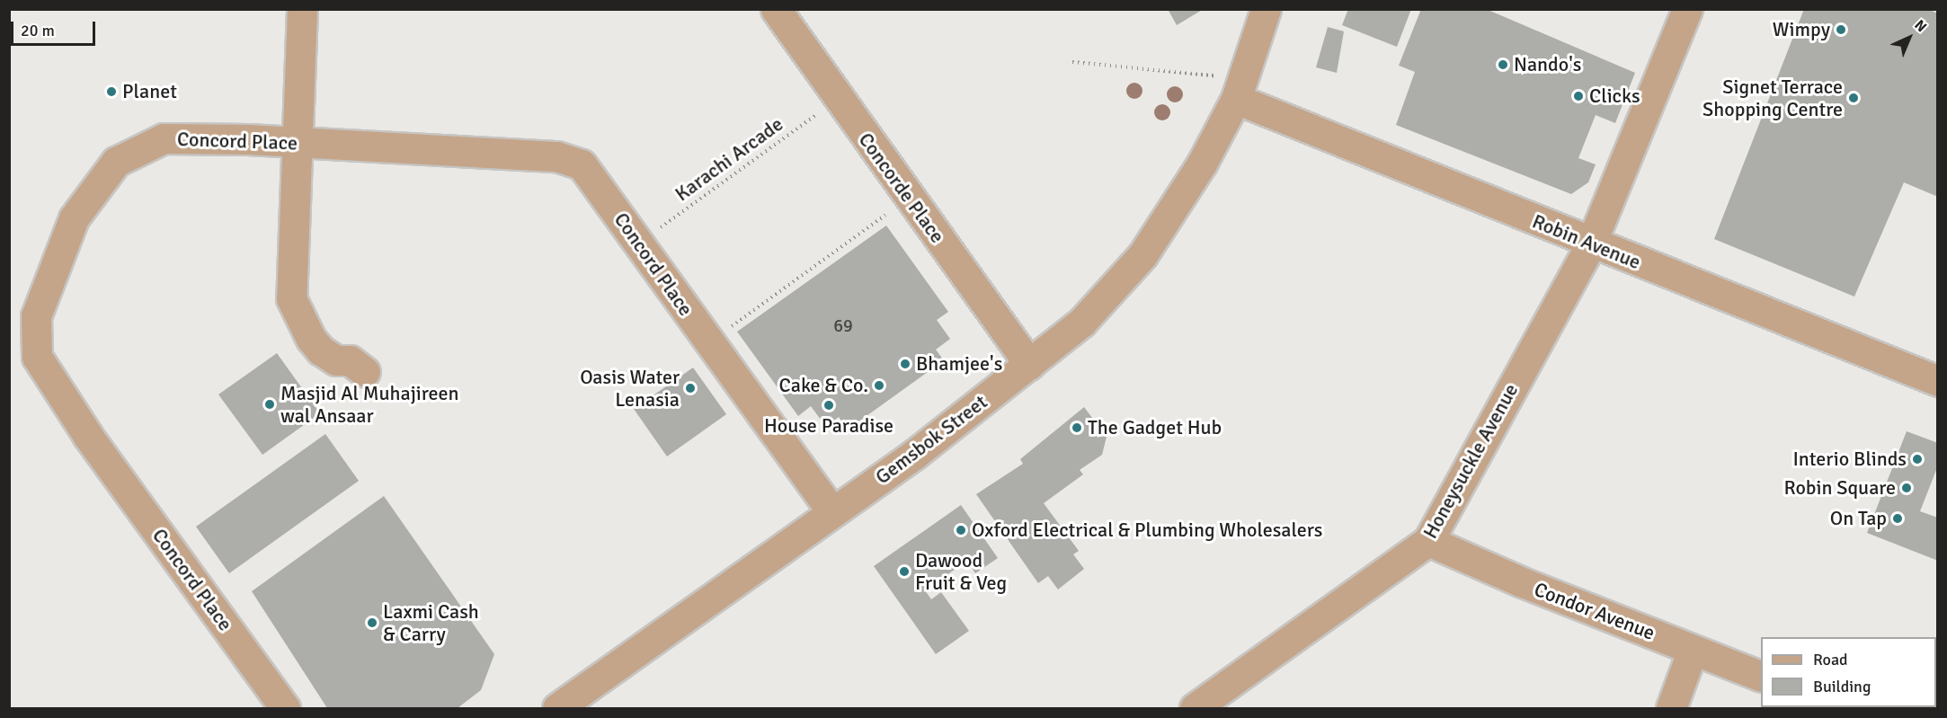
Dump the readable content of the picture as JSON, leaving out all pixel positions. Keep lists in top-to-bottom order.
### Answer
{
  "streets": {
    "street": [
      "Concord Place",
      "Concorde Place",
      "Robin Avenue",
      "Gemsbok Street",
      "Honeysuckle Avenue",
      "Condor Avenue"
    ],
    "path": ["Karachi Arcade"]
  },
  "crossings": [
    ["Concord Place", "Karachi Arcade"],
    ["Concord Place", "Gemsbok Street"],
    ["Karachi Arcade", "Concorde Place"],
    ["Concorde Place", "Gemsbok Street"],
    ["Robin Avenue", "Gemsbok Street"],
    ["Robin Avenue", "Honeysuckle Avenue"],
    ["Honeysuckle Avenue", "Condor Avenue"]
  ],
  "places": [
    "Wimpy",
    "Nando's",
    "Planet",
    "Clicks",
    "Signet Terrace Shopping Centre",
    "Bhamjee's",
    "Cake & Co.",
    "Oasis Water Lenasia",
    "Masjid Al Muhajireen wal Ansaar",
    "House Paradise",
    "The Gadget Hub",
    "Interio Blinds",
    "Robin Square",
    "On Tap",
    "Oxford Electrical & Plumbing Wholesalers",
    "Dawood Fruit & Veg",
    "Laxmi Cash & Carry"
  ],
  "house_numbers": ["69"],
  "legend": ["Road", "Building"],
  "scale_bar": "20 m",
  "north": "top right"
}
